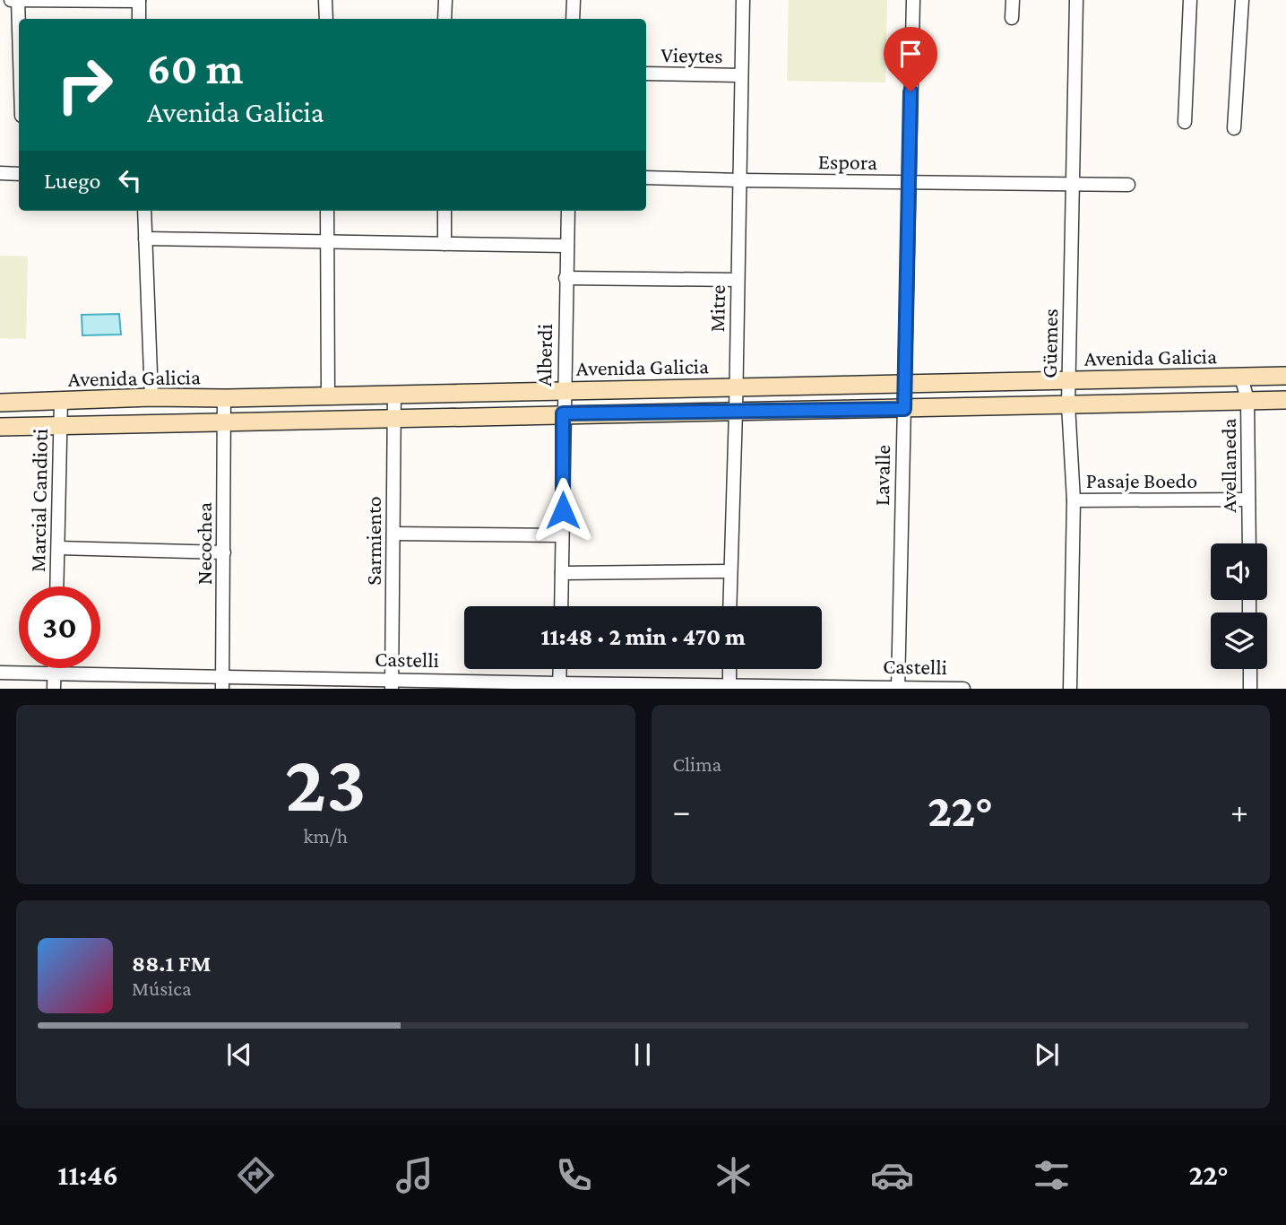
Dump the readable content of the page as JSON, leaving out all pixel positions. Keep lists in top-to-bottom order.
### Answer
{
  "streets": {
    "main road": ["Avenida Galicia"],
    "street": [
      "Vieytes",
      "Espora",
      "Mitre",
      "Güemes",
      "Alberdi",
      "Avellaneda",
      "Lavalle",
      "Pasaje Boedo",
      "Marcial Candioti",
      "Sarmiento",
      "Necochea",
      "Castelli"
    ]
  },
  "crossings": [
    ["Vieytes", "Mitre"],
    ["Espora", "Mitre"],
    ["Espora", "Güemes"],
    ["Espora", "Lavalle"],
    ["Mitre", "Avenida Galicia"],
    ["Güemes", "Avenida Galicia"],
    ["Güemes", "Pasaje Boedo"],
    ["Alberdi", "Avenida Galicia"],
    ["Avenida Galicia", "Avellaneda"],
    ["Avenida Galicia", "Lavalle"],
    ["Avenida Galicia", "Marcial Candioti"],
    ["Avenida Galicia", "Sarmiento"],
    ["Avenida Galicia", "Necochea"],
    ["Avellaneda", "Pasaje Boedo"],
    ["Lavalle", "Castelli"],
    ["Sarmiento", "Castelli"],
    ["Necochea", "Castelli"]
  ],
  "page": {
    "turn": ["60 m", "Avenida Galicia"],
    "then": "Luego",
    "limit": "30",
    "trip": "11:48 · 2 min · 470 m",
    "tile": [
      ["23", "km/h"],
      "Clima"
    ],
    "heat": ["−", "22°", "+"],
    "song": ["88.1 FM", "Música"],
    "tabs": ["11:46", "22°"]
  }
}
